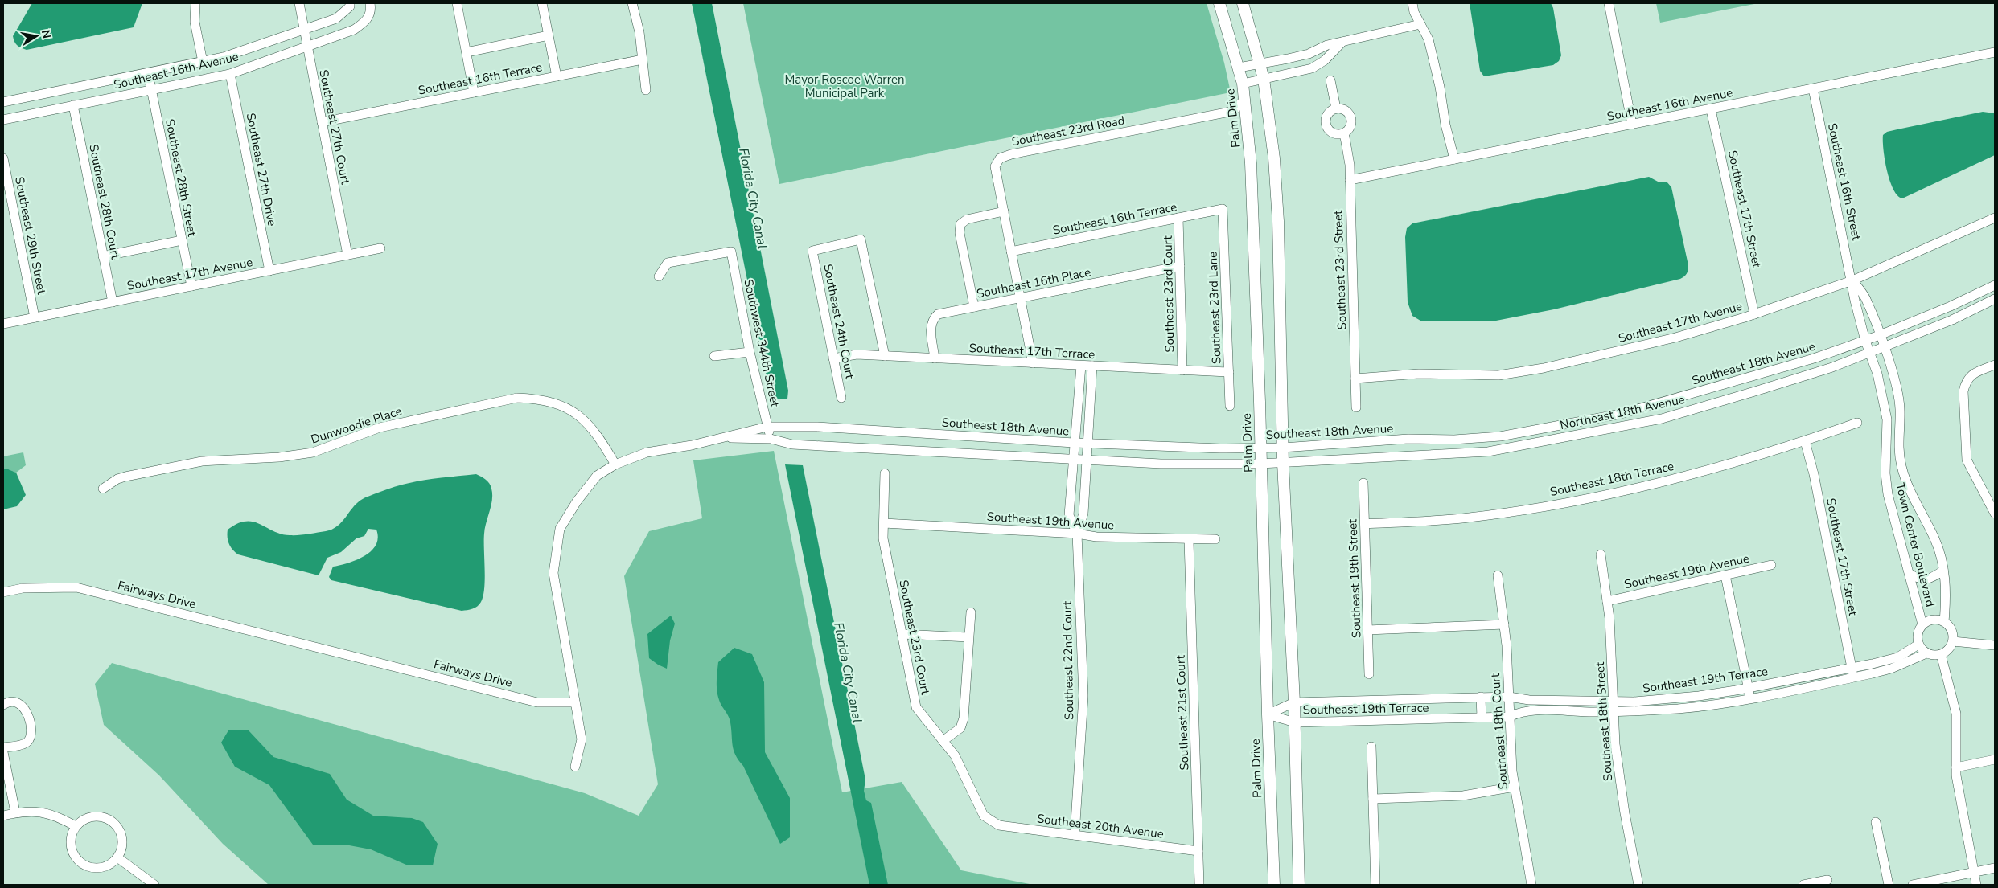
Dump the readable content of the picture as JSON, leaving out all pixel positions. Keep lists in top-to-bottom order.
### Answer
{
  "streets": {
    "main road": ["Palm Drive"],
    "street": [
      "Southeast 16th Avenue",
      "Southeast 16th Terrace",
      "Southeast 27th Court",
      "Southeast 23rd Road",
      "Southeast 27th Drive",
      "Southeast 28th Street",
      "Southeast 16th Street",
      "Southeast 28th Court",
      "Southeast 17th Street",
      "Southeast 29th Street",
      "Southeast 23rd Street",
      "Southeast 17th Avenue",
      "Southeast 16th Place",
      "Southeast 23rd Court",
      "Southeast 23rd Lane",
      "Southeast 24th Court",
      "Southwest 344th Street",
      "Southeast 17th Terrace",
      "Southeast 18th Avenue",
      "Northeast 18th Avenue",
      "Dunwoodie Place",
      "Southeast 18th Terrace",
      "Southeast 19th Avenue",
      "Town Center Boulevard",
      "Southeast 19th Street",
      "Fairways Drive",
      "Southeast 22nd Court",
      "Southeast 19th Terrace",
      "Southeast 21st Court",
      "Southeast 18th Street",
      "Southeast 18th Court",
      "Southeast 20th Avenue"
    ]
  },
  "crossings": [
    ["Southeast 16th Avenue", "Southeast 27th Court"],
    ["Southeast 16th Avenue", "Southeast 27th Drive"],
    ["Southeast 16th Avenue", "Southeast 28th Street"],
    ["Southeast 16th Avenue", "Southeast 16th Street"],
    ["Southeast 16th Avenue", "Southeast 28th Court"],
    ["Southeast 16th Avenue", "Southeast 17th Street"],
    ["Southeast 16th Avenue", "Southeast 23rd Street"],
    ["Southeast 16th Terrace", "Southeast 27th Court"],
    ["Southeast 16th Terrace", "Southeast 23rd Road"],
    ["Southeast 16th Terrace", "Southeast 23rd Court"],
    ["Southeast 16th Terrace", "Southeast 23rd Lane"],
    ["Palm Drive", "Southeast 23rd Road"],
    ["Palm Drive", "Southeast 18th Avenue"],
    ["Palm Drive", "Northeast 18th Avenue"],
    ["Palm Drive", "Southeast 19th Terrace"],
    ["Southeast 27th Court", "Southeast 17th Avenue"],
    ["Southeast 23rd Road", "Southeast 16th Place"],
    ["Southeast 23rd Road", "Southeast 17th Terrace"],
    ["Southeast 27th Drive", "Southeast 17th Avenue"],
    ["Southeast 28th Street", "Southeast 17th Avenue"],
    ["Southeast 16th Street", "Southeast 17th Avenue"],
    ["Southeast 16th Street", "Southeast 18th Avenue"],
    ["Southeast 16th Street", "Northeast 18th Avenue"],
    ["Southeast 16th Street", "Town Center Boulevard"],
    ["Southeast 28th Court", "Southeast 17th Avenue"],
    ["Southeast 17th Street", "Southeast 17th Avenue"],
    ["Southeast 17th Street", "Southeast 18th Terrace"],
    ["Southeast 17th Street", "Southeast 19th Terrace"],
    ["Southeast 29th Street", "Southeast 17th Avenue"],
    ["Southeast 23rd Street", "Southeast 17th Avenue"],
    ["Southeast 16th Place", "Southeast 23rd Court"],
    ["Southeast 16th Place", "Southeast 17th Terrace"],
    ["Southeast 23rd Court", "Southeast 17th Terrace"],
    ["Southeast 23rd Court", "Southeast 19th Avenue"],
    ["Southeast 23rd Court", "Southeast 20th Avenue"],
    ["Southeast 23rd Lane", "Southeast 17th Terrace"],
    ["Southeast 24th Court", "Southeast 17th Terrace"],
    ["Southwest 344th Street", "Southeast 18th Avenue"],
    ["Southeast 17th Terrace", "Southeast 22nd Court"],
    ["Southeast 18th Avenue", "Southeast 22nd Court"],
    ["Northeast 18th Avenue", "Town Center Boulevard"],
    ["Southeast 18th Terrace", "Southeast 19th Street"],
    ["Southeast 19th Avenue", "Southeast 22nd Court"],
    ["Southeast 19th Avenue", "Southeast 21st Court"],
    ["Southeast 19th Avenue", "Southeast 18th Street"],
    ["Town Center Boulevard", "Southeast 19th Terrace"],
    ["Southeast 22nd Court", "Southeast 20th Avenue"],
    ["Southeast 19th Terrace", "Southeast 18th Street"],
    ["Southeast 19th Terrace", "Southeast 18th Court"],
    ["Southeast 21st Court", "Southeast 20th Avenue"]
  ],
  "water": ["Florida City Canal"],
  "parks": ["Mayor Roscoe Warren Municipal Park"],
  "north": "right"
}
